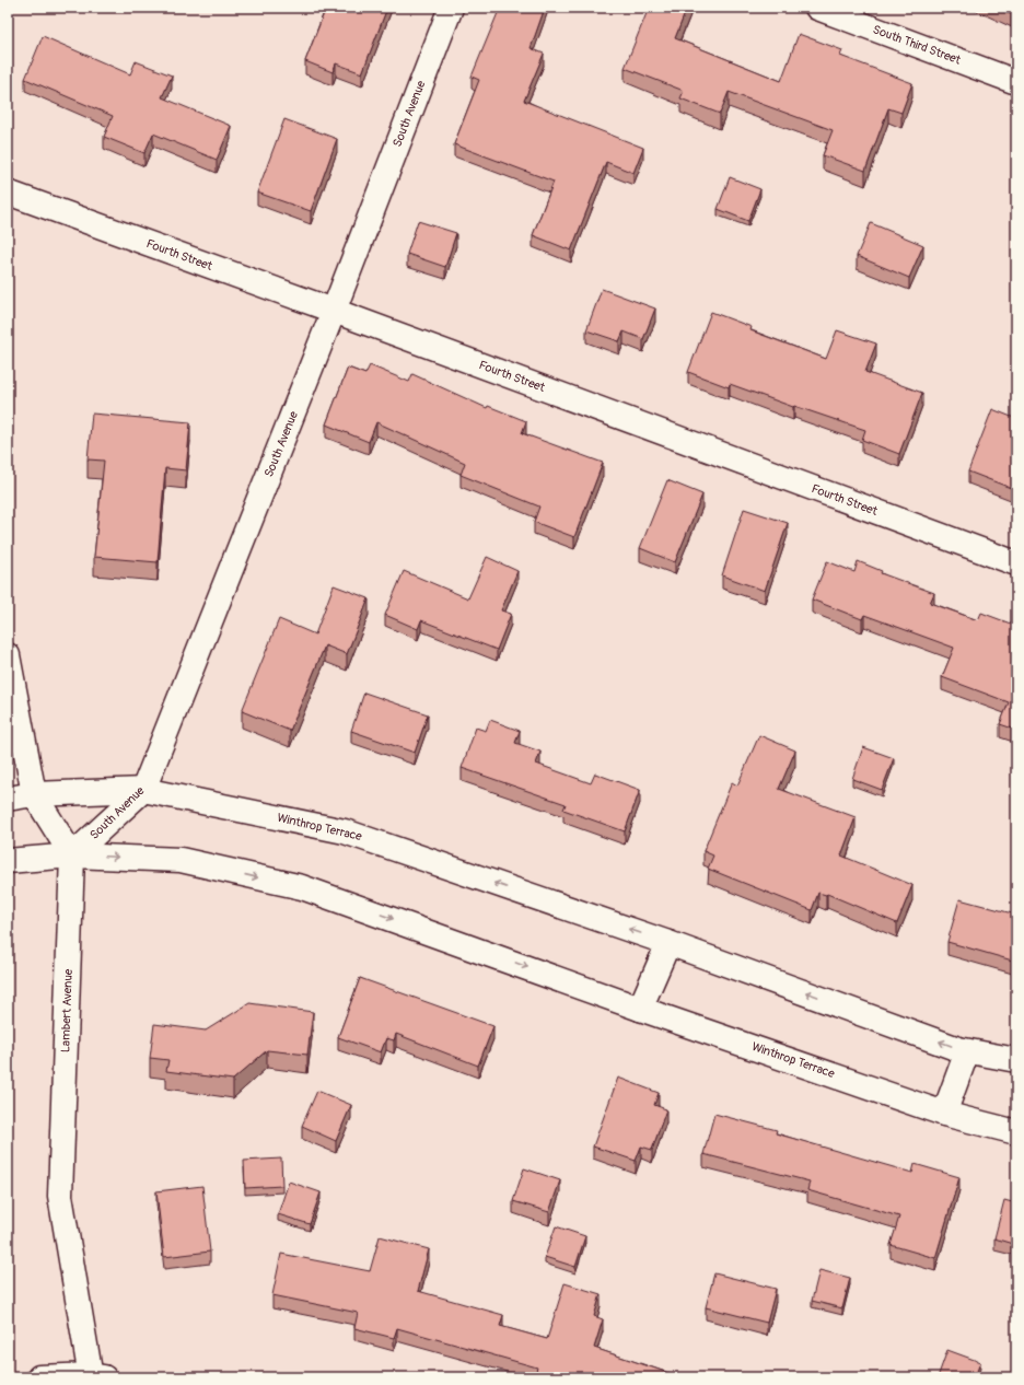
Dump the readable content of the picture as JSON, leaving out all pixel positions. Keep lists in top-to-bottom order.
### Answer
{
  "streets": {
    "street": [
      "South Third Street",
      "South Avenue",
      "Fourth Street",
      "Winthrop Terrace",
      "Lambert Avenue"
    ]
  },
  "crossings": [
    ["South Avenue", "Fourth Street"],
    ["South Avenue", "Winthrop Terrace"],
    ["South Avenue", "Lambert Avenue"],
    ["Winthrop Terrace", "Lambert Avenue"]
  ]
}
